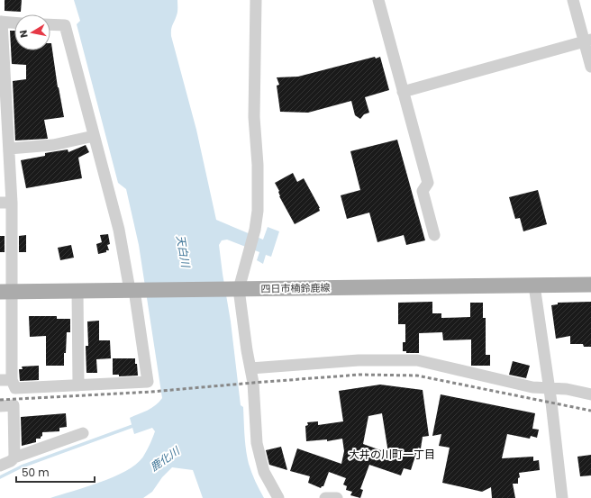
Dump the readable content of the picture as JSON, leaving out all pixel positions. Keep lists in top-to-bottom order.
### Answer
{
  "streets": {
    "main road": ["四日市楠鈴鹿線"]
  },
  "districts": ["大井の川町一丁目"],
  "water": ["天白川", "鹿化川"],
  "scale_bar": "50 m",
  "north": "left"
}
